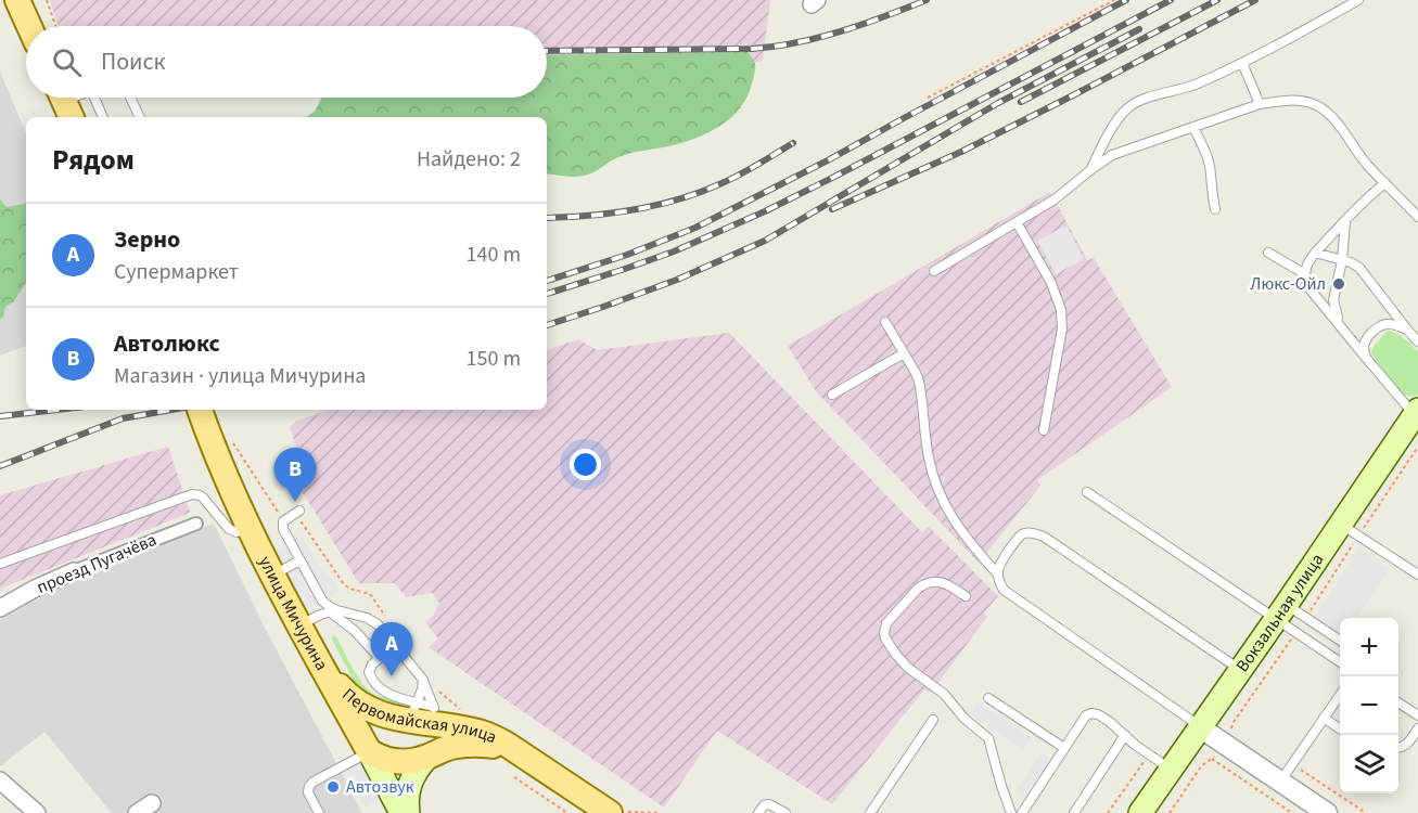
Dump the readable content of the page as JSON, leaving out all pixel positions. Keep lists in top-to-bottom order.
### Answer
{
  "streets": {
    "main road": ["улица Мичурина", "Вокзальная улица", "Первомайская улица"],
    "street": ["проезд Пугачёва"]
  },
  "crossings": [
    ["улица Мичурина", "Первомайская улица"]
  ],
  "places": ["Люкс-Ойл", "Автозвук"],
  "page": {
    "search": "Поиск",
    "heading": ["Рядом", "Найдено: 2"],
    "list": [
      {
        "mark": "A",
        "name": "Зерно",
        "note": "Супермаркет",
        "value": "140 m"
      },
      {
        "mark": "B",
        "name": "Автолюкс",
        "note": "Магазин · улица Мичурина",
        "value": "150 m"
      }
    ],
    "pins": ["B", "A"],
    "map_buttons": ["+", "−"]
  }
}
